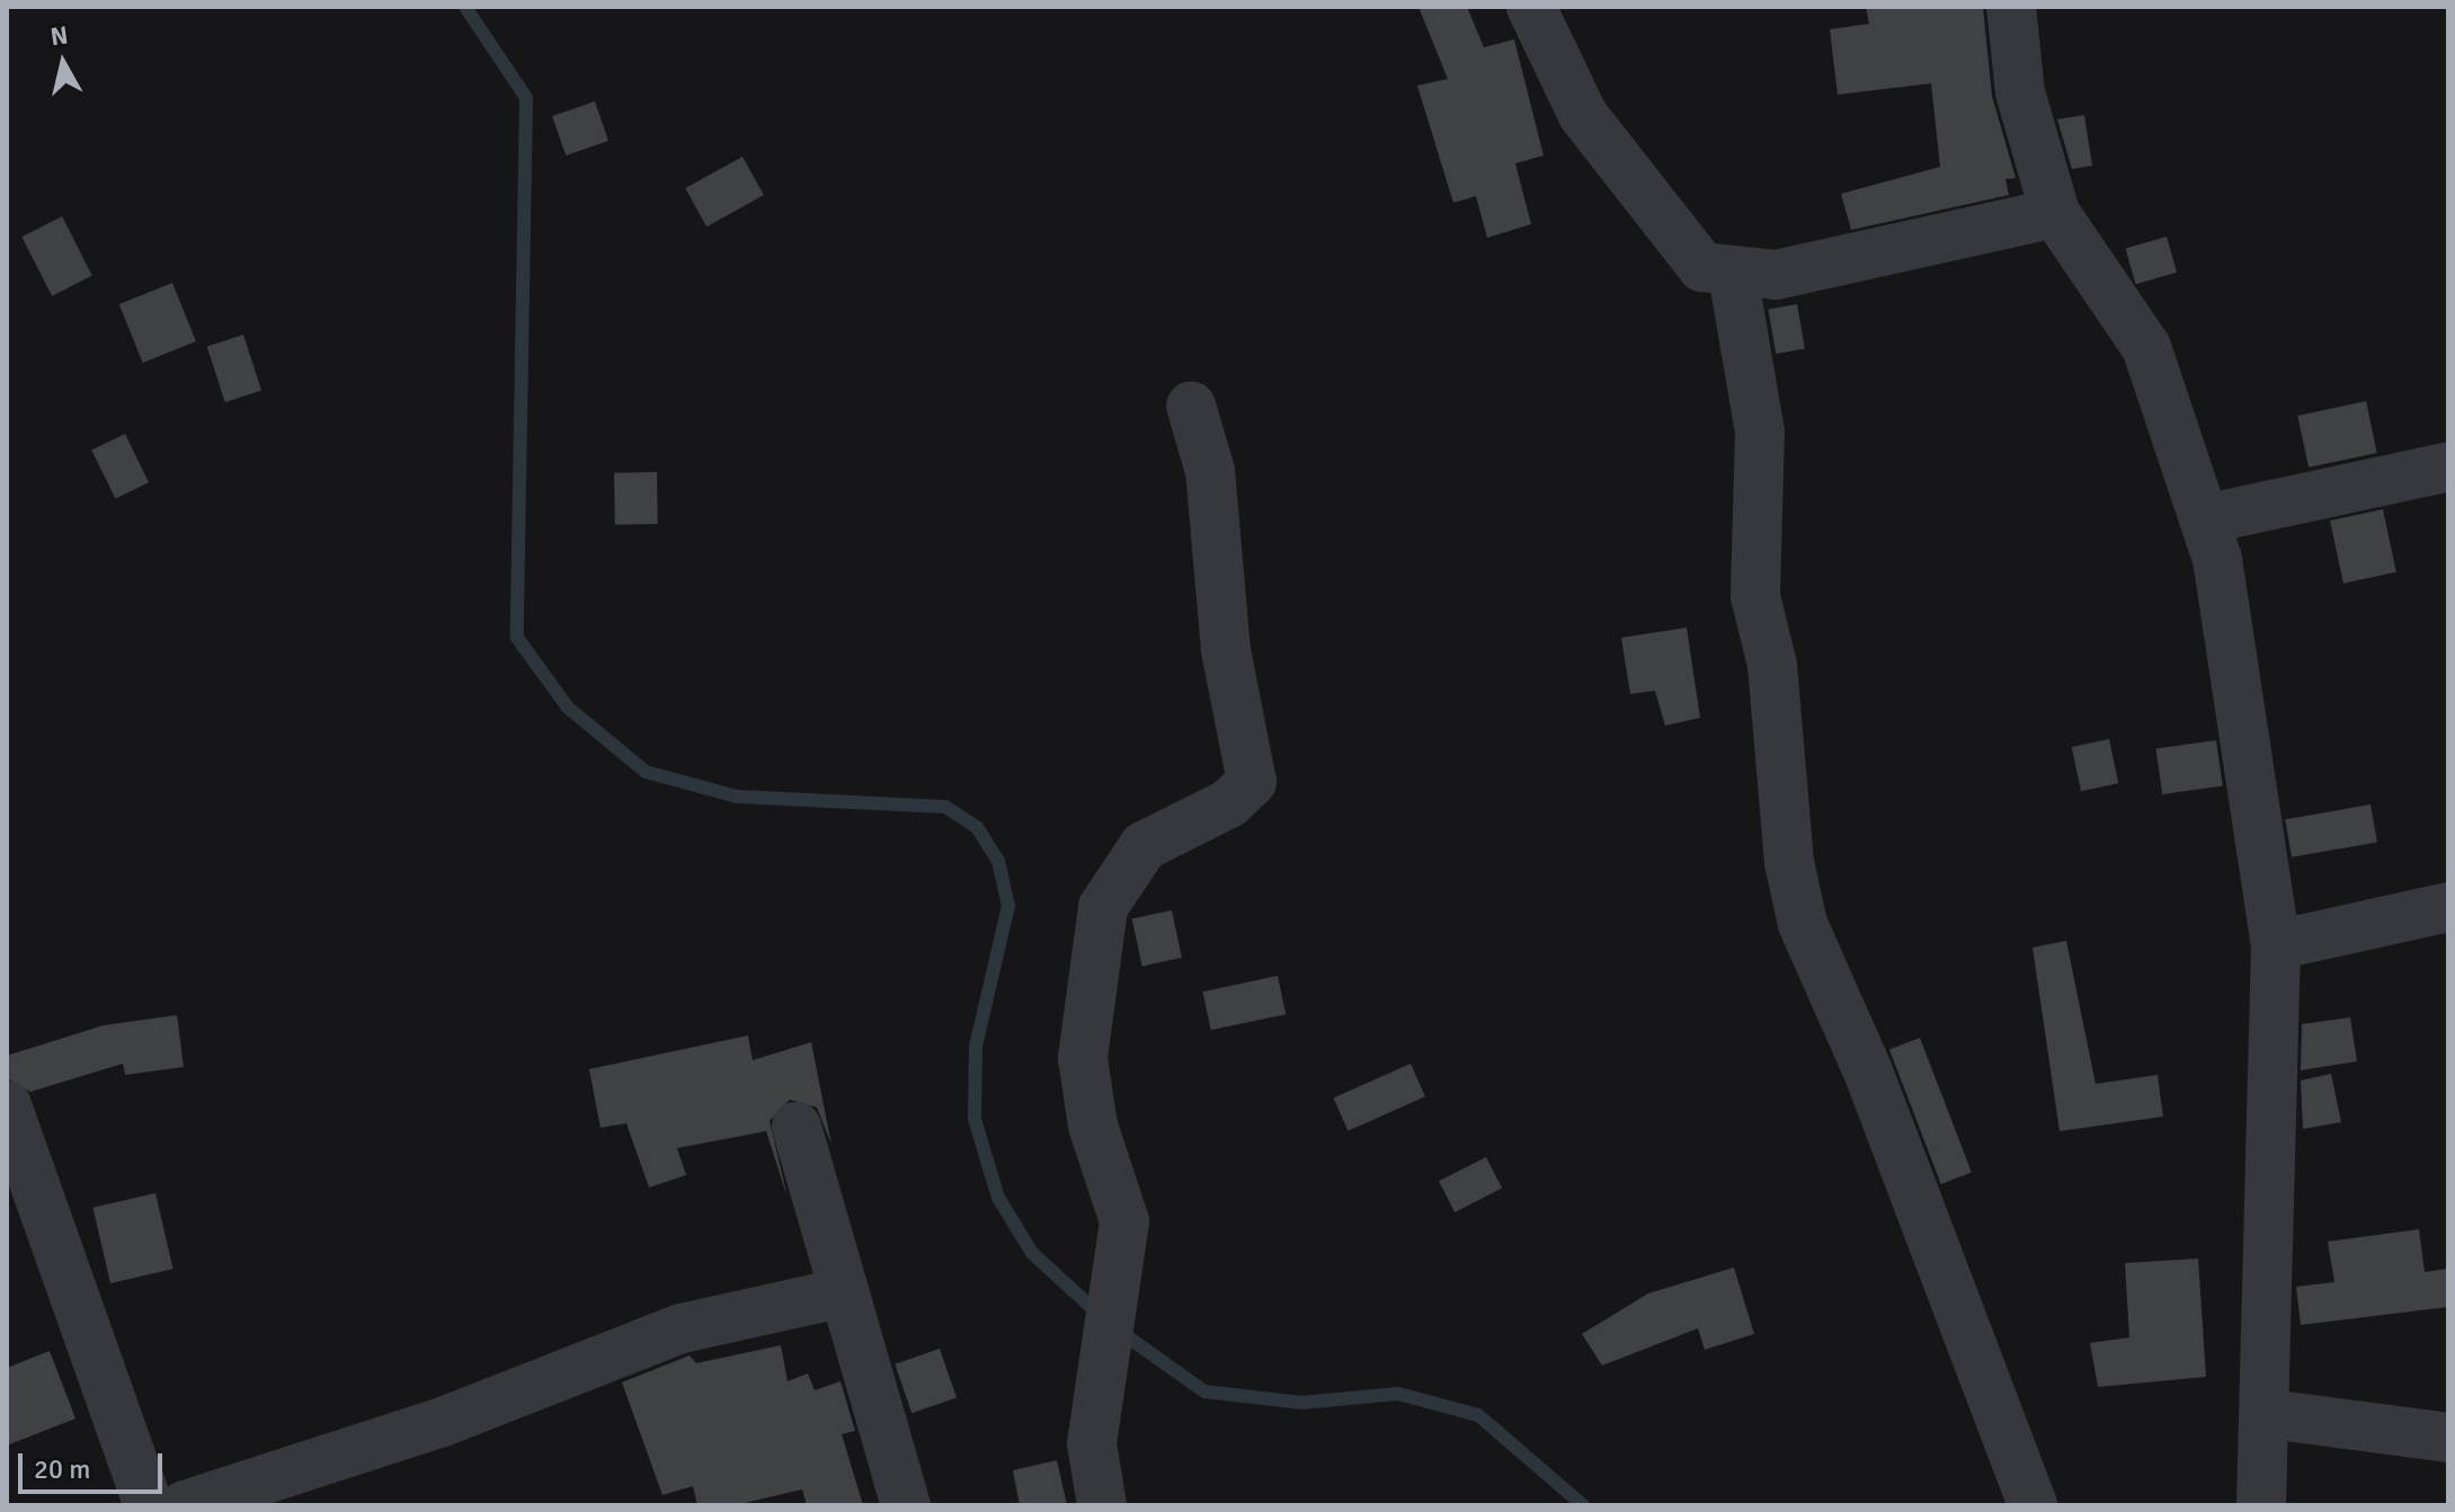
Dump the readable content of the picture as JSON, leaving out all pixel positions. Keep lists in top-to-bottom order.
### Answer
{
  "scale_bar": "20 m",
  "north": "top"
}
